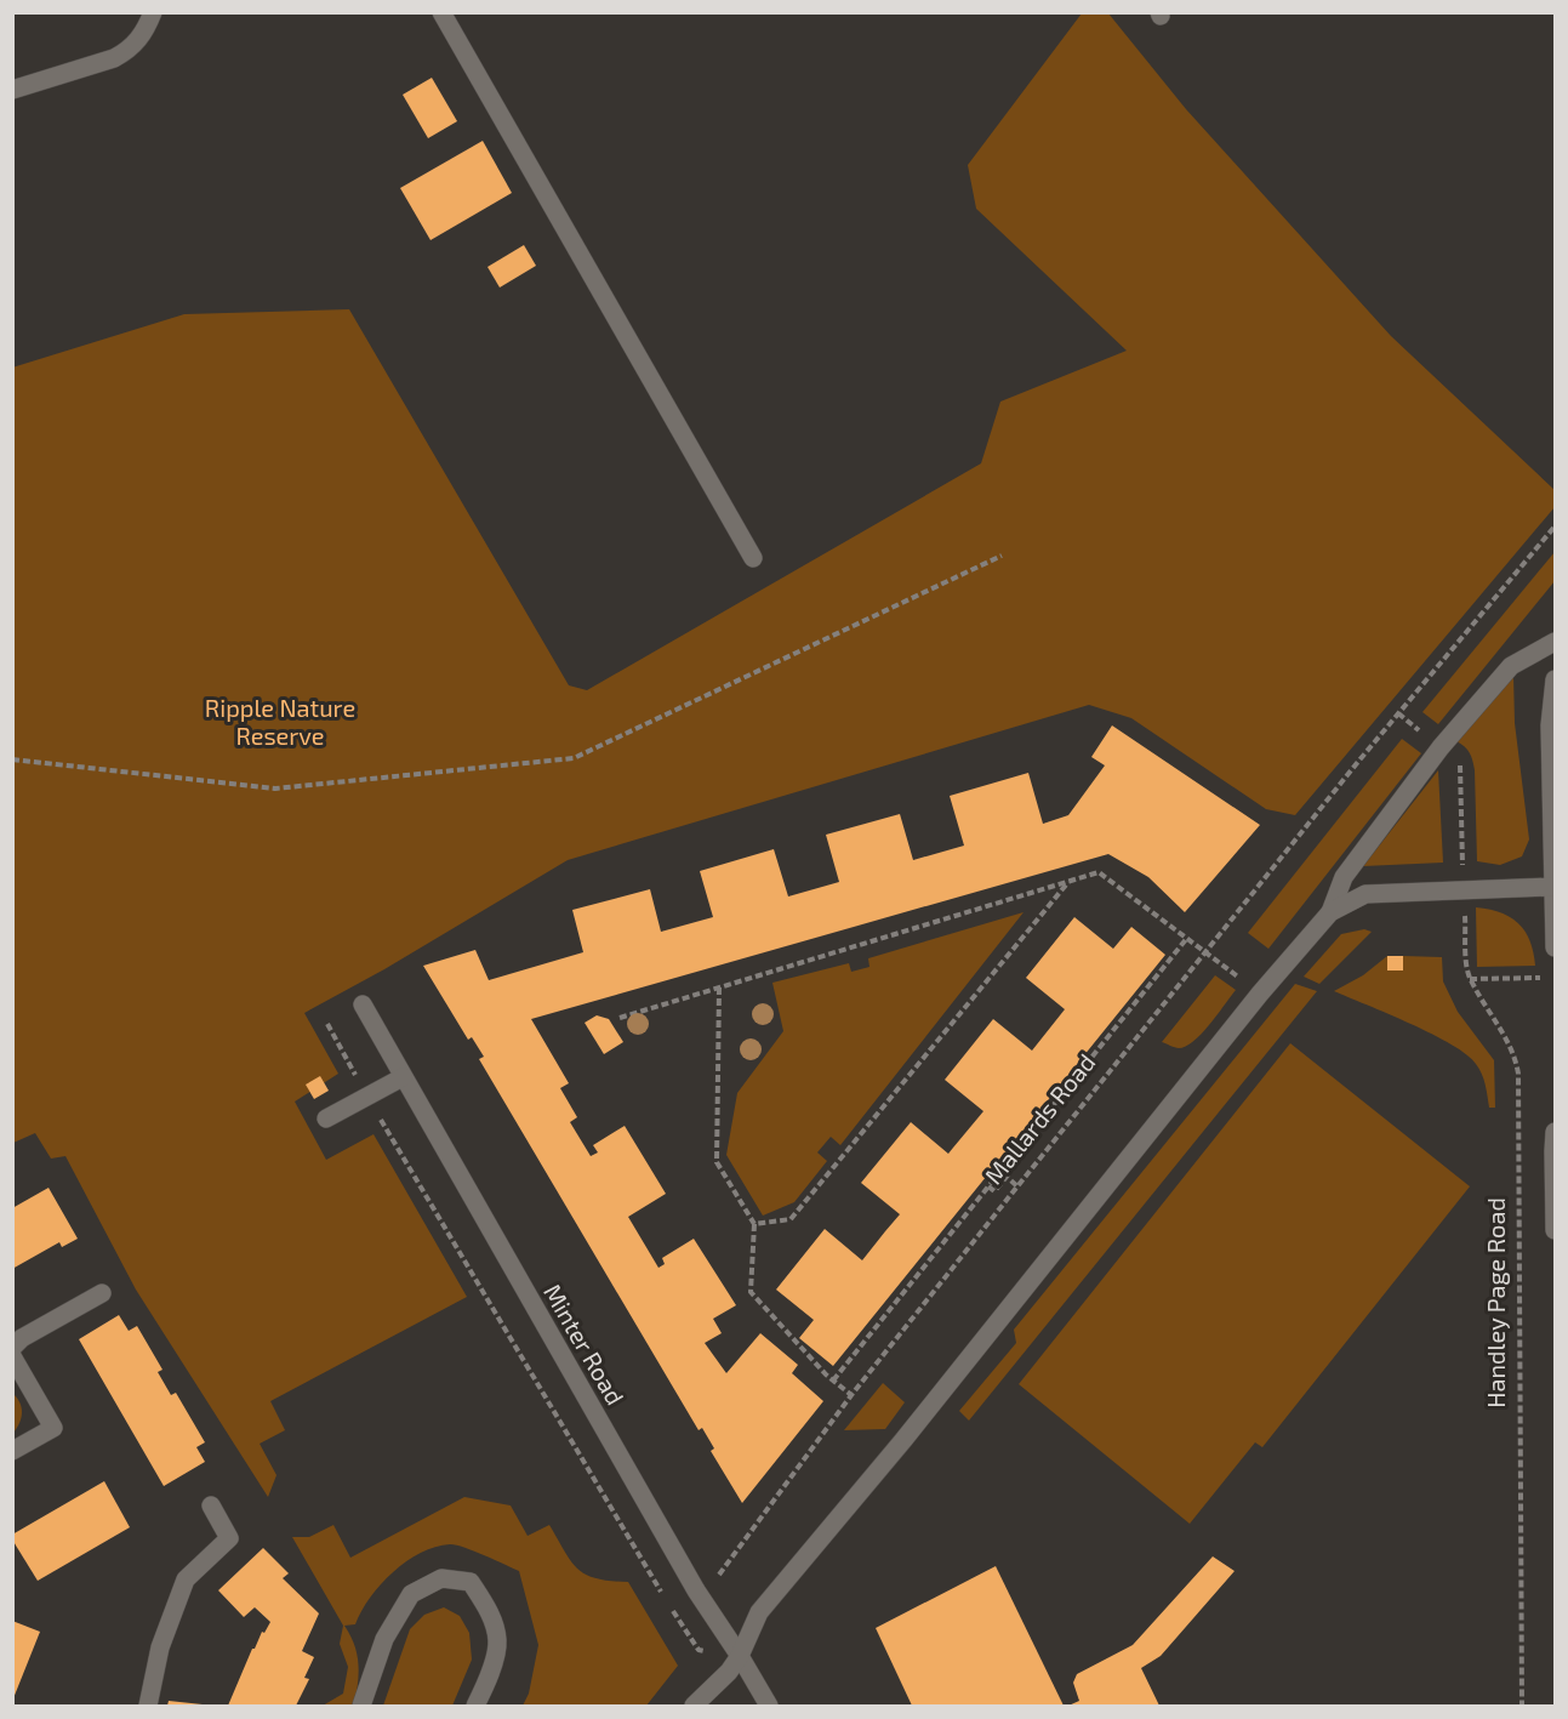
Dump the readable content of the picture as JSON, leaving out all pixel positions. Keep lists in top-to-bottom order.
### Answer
{
  "streets": {
    "street": ["Minter Road"],
    "path": ["Mallards Road", "Handley Page Road"]
  },
  "crossings": [
    ["Mallards Road", "Minter Road"]
  ],
  "parks": ["Ripple Nature Reserve"]
}
